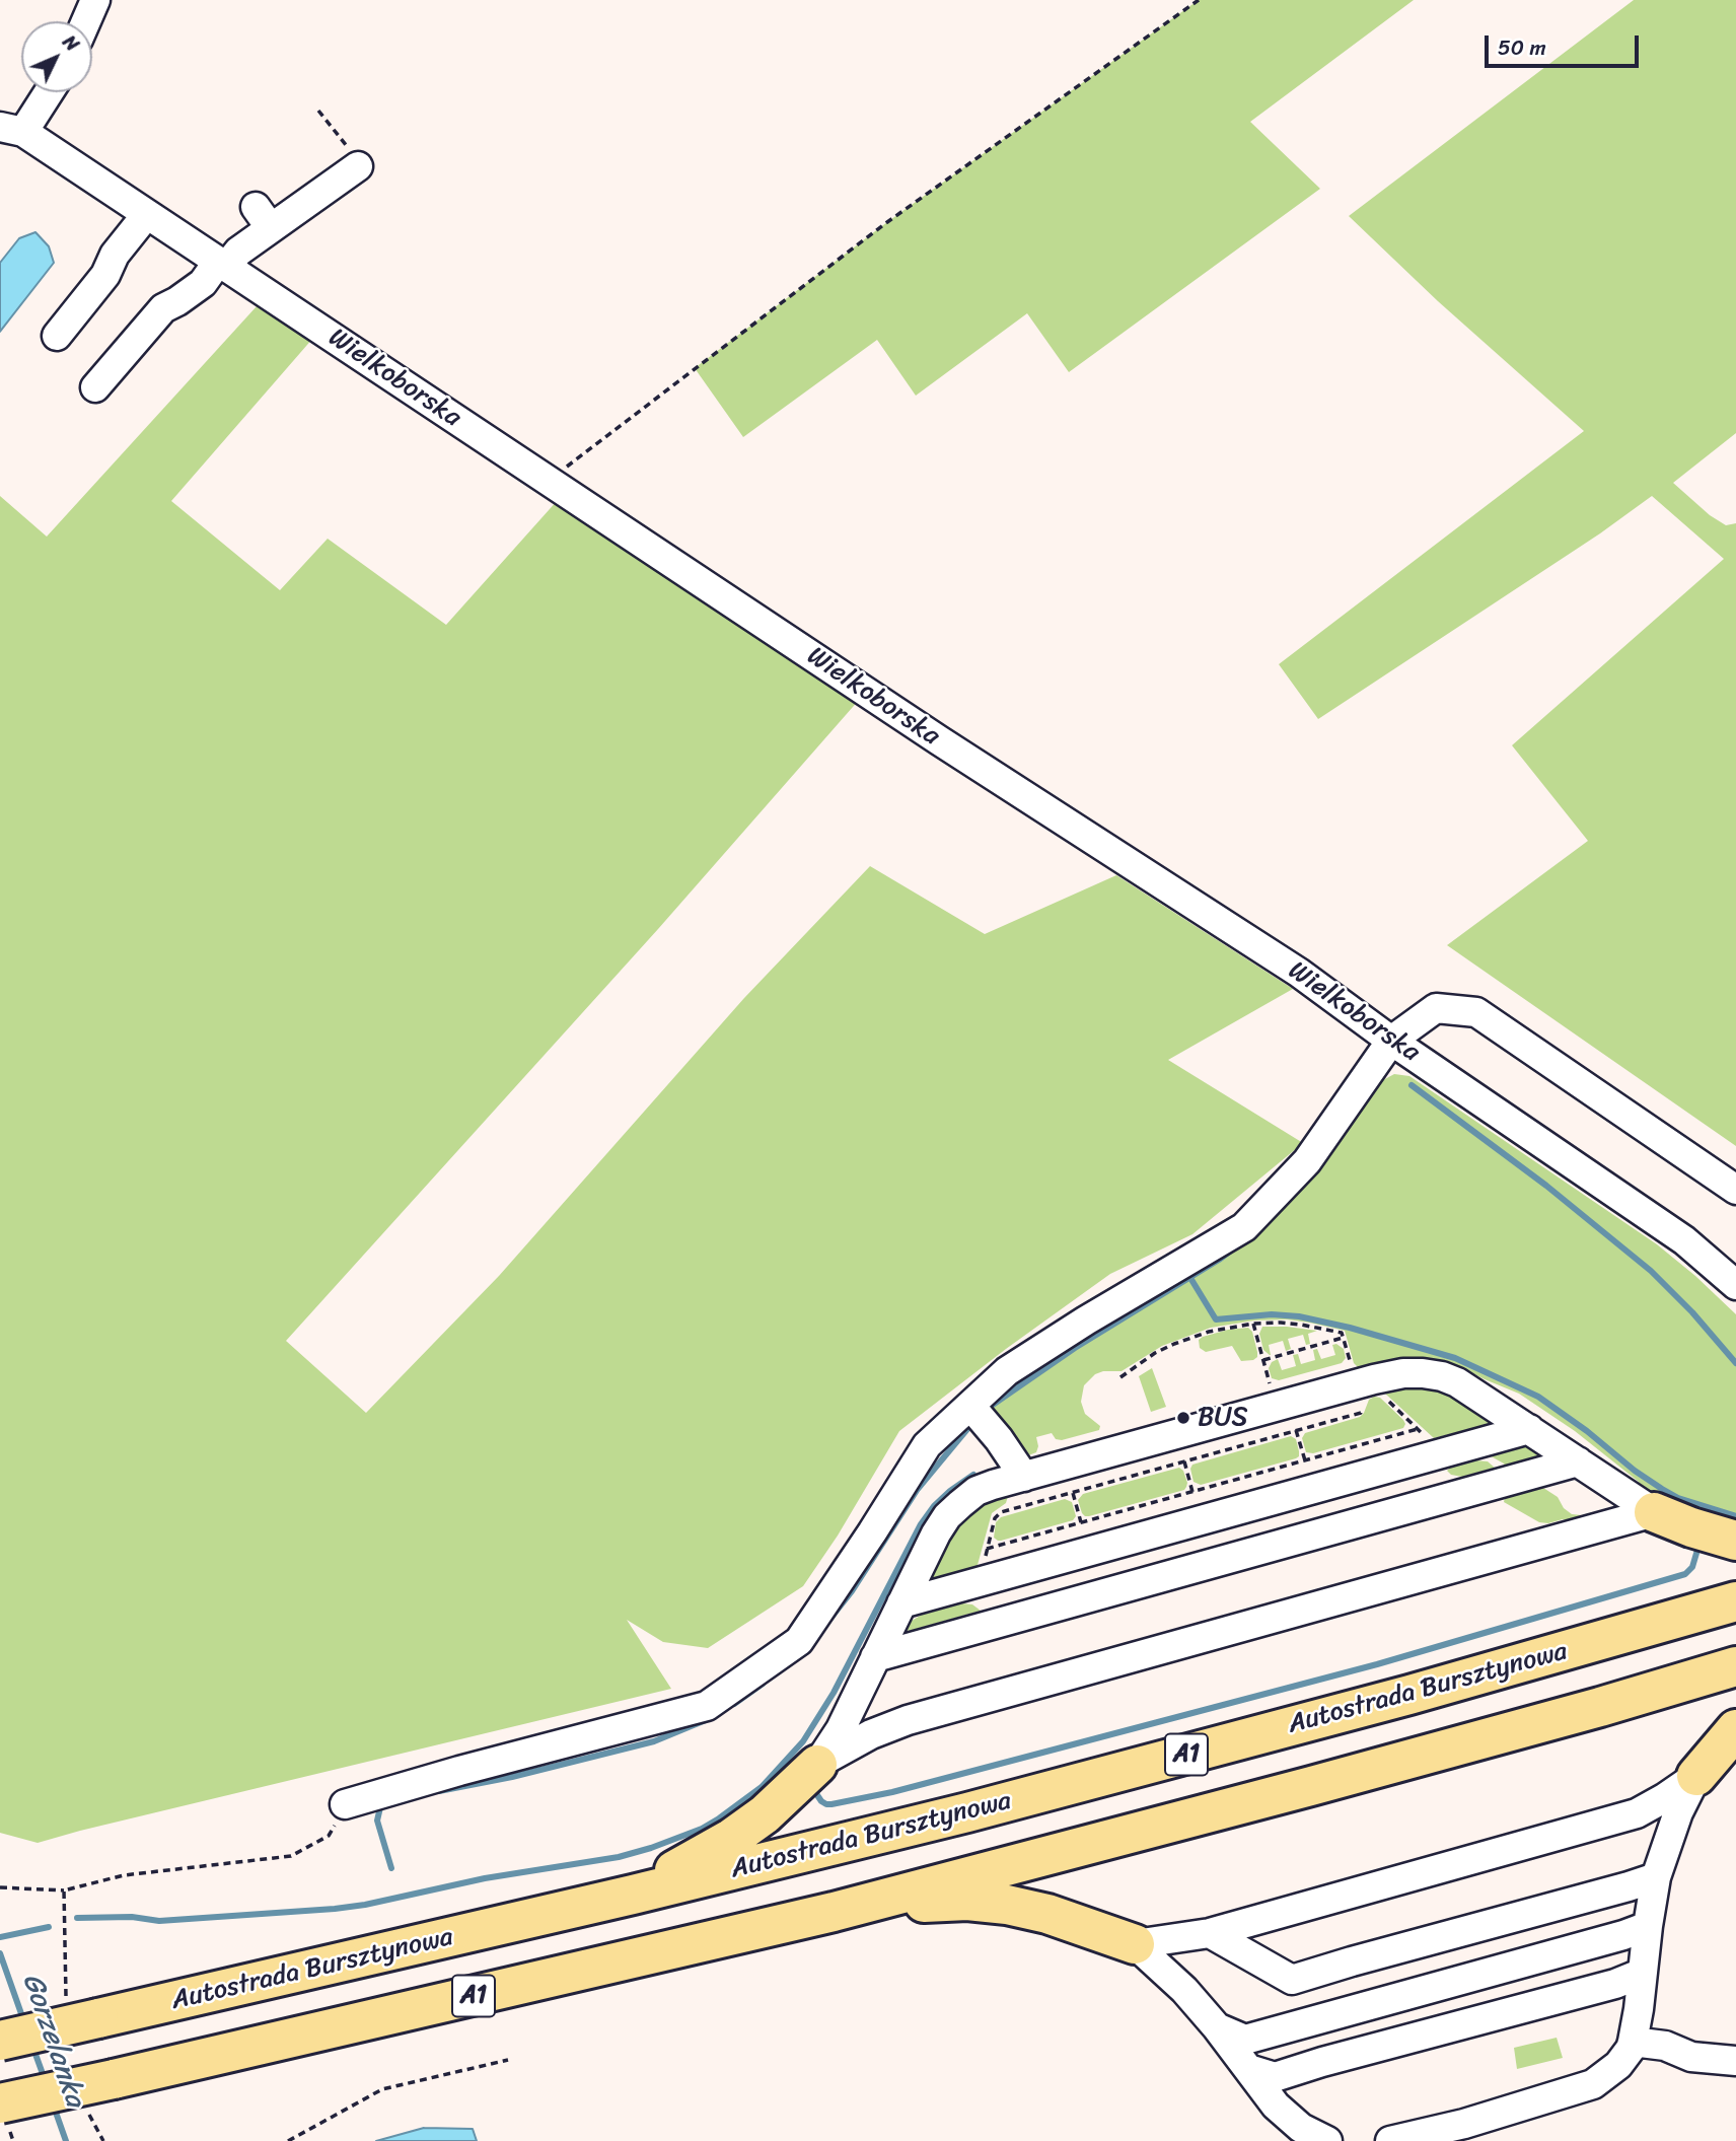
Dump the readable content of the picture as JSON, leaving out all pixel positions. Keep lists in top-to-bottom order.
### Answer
{
  "streets": {
    "highway": ["Autostrada Bursztynowa", "A1"],
    "street": ["Wielkoborska"]
  },
  "water": ["Gorzelanka"],
  "places": ["BUS"],
  "scale_bar": "50 m",
  "north": "top right"
}
